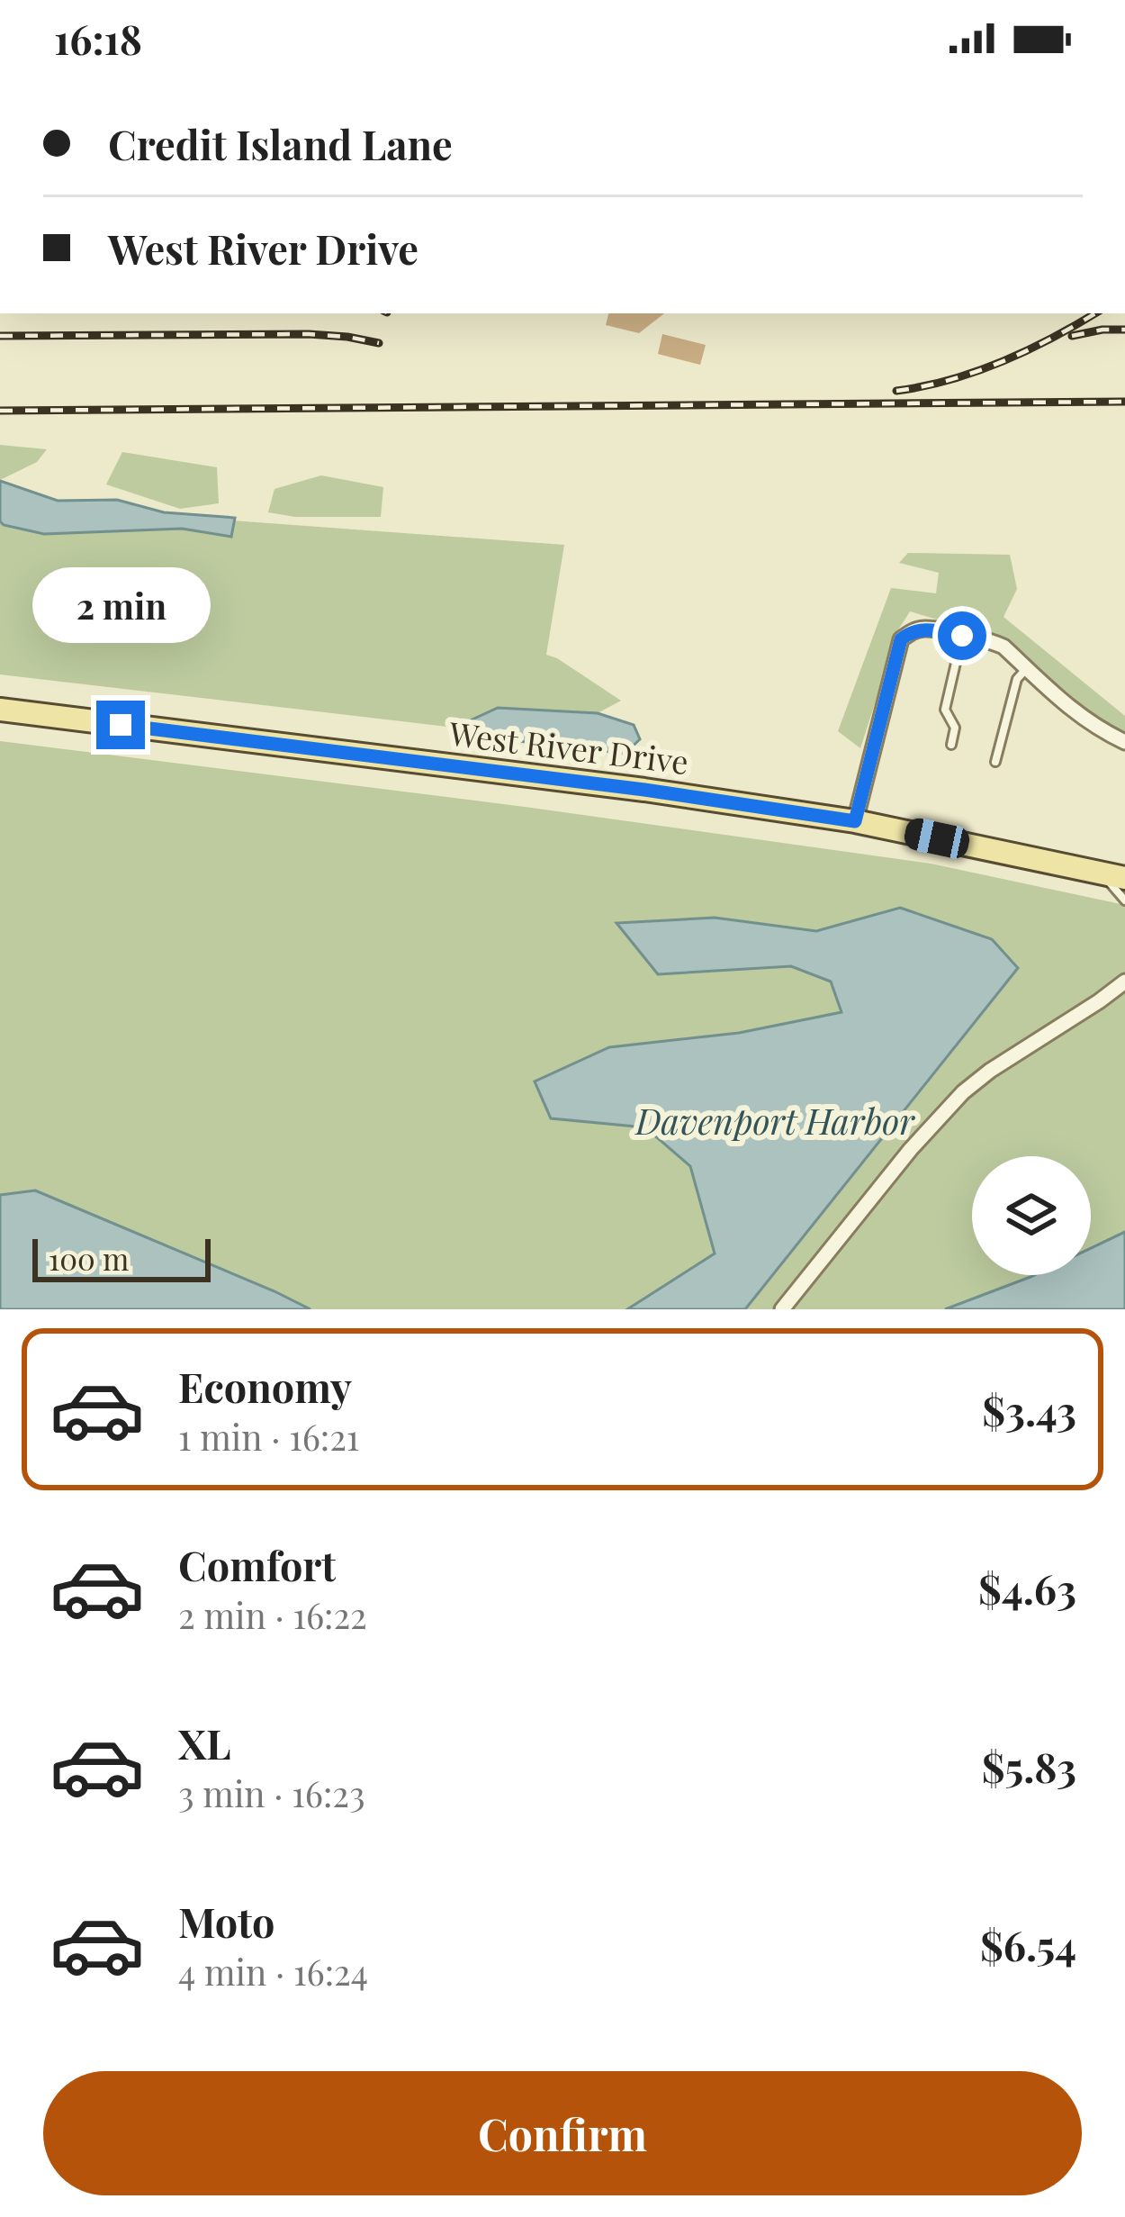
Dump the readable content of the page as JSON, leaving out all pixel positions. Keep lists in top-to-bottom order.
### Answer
{
  "streets": {
    "main road": ["West River Drive"]
  },
  "water": ["Davenport Harbor"],
  "scale_bar": "100 m",
  "page": {
    "status": "16:18",
    "banner": ["Credit Island Lane", "West River Drive"],
    "bubble": "2 min",
    "scale": "100 m",
    "list": [
      {
        "name": "Economy",
        "note": "1 min · 16:21",
        "value": "$3.43"
      },
      {
        "name": "Comfort",
        "note": "2 min · 16:22",
        "value": "$4.63"
      },
      {
        "name": "XL",
        "note": "3 min · 16:23",
        "value": "$5.83"
      },
      {
        "name": "Moto",
        "note": "4 min · 16:24",
        "value": "$6.54"
      }
    ],
    "buttons": "Confirm"
  }
}
